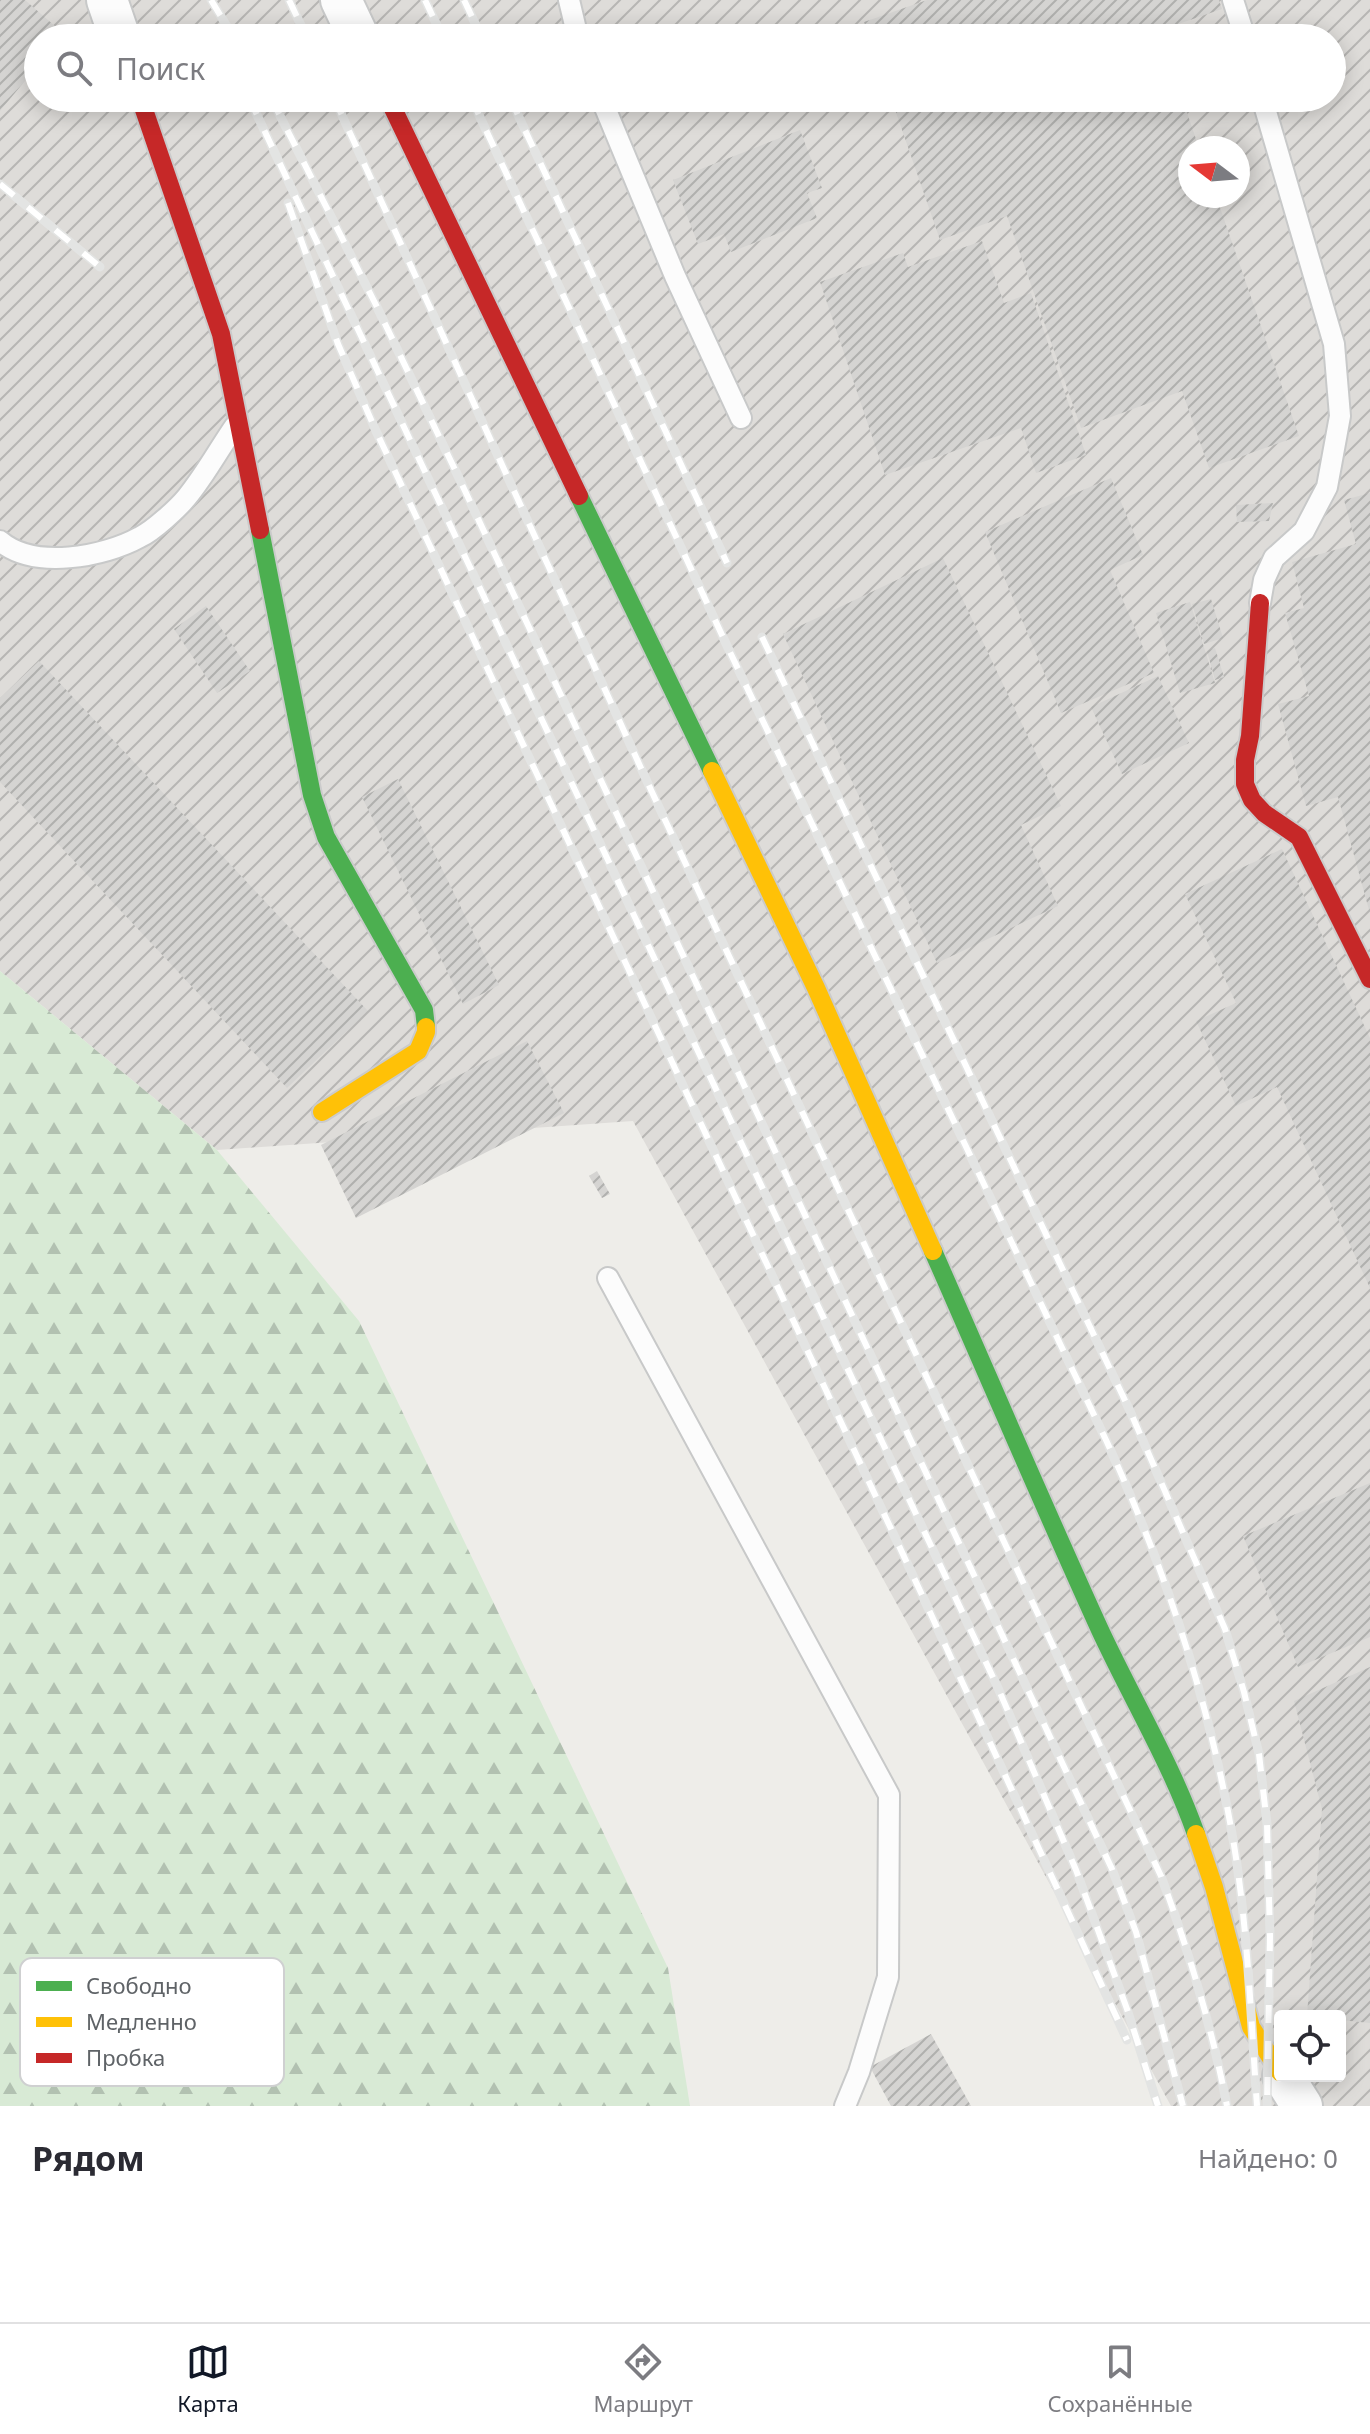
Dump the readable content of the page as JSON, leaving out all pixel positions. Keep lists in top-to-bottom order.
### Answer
{
  "legend": ["Свободно", "Медленно", "Пробка"],
  "north": "left",
  "page": {
    "search": "Поиск",
    "heading": ["Рядом", "Найдено: 0"],
    "nav": ["Карта", "Маршрут", "Сохранённые"]
  }
}
